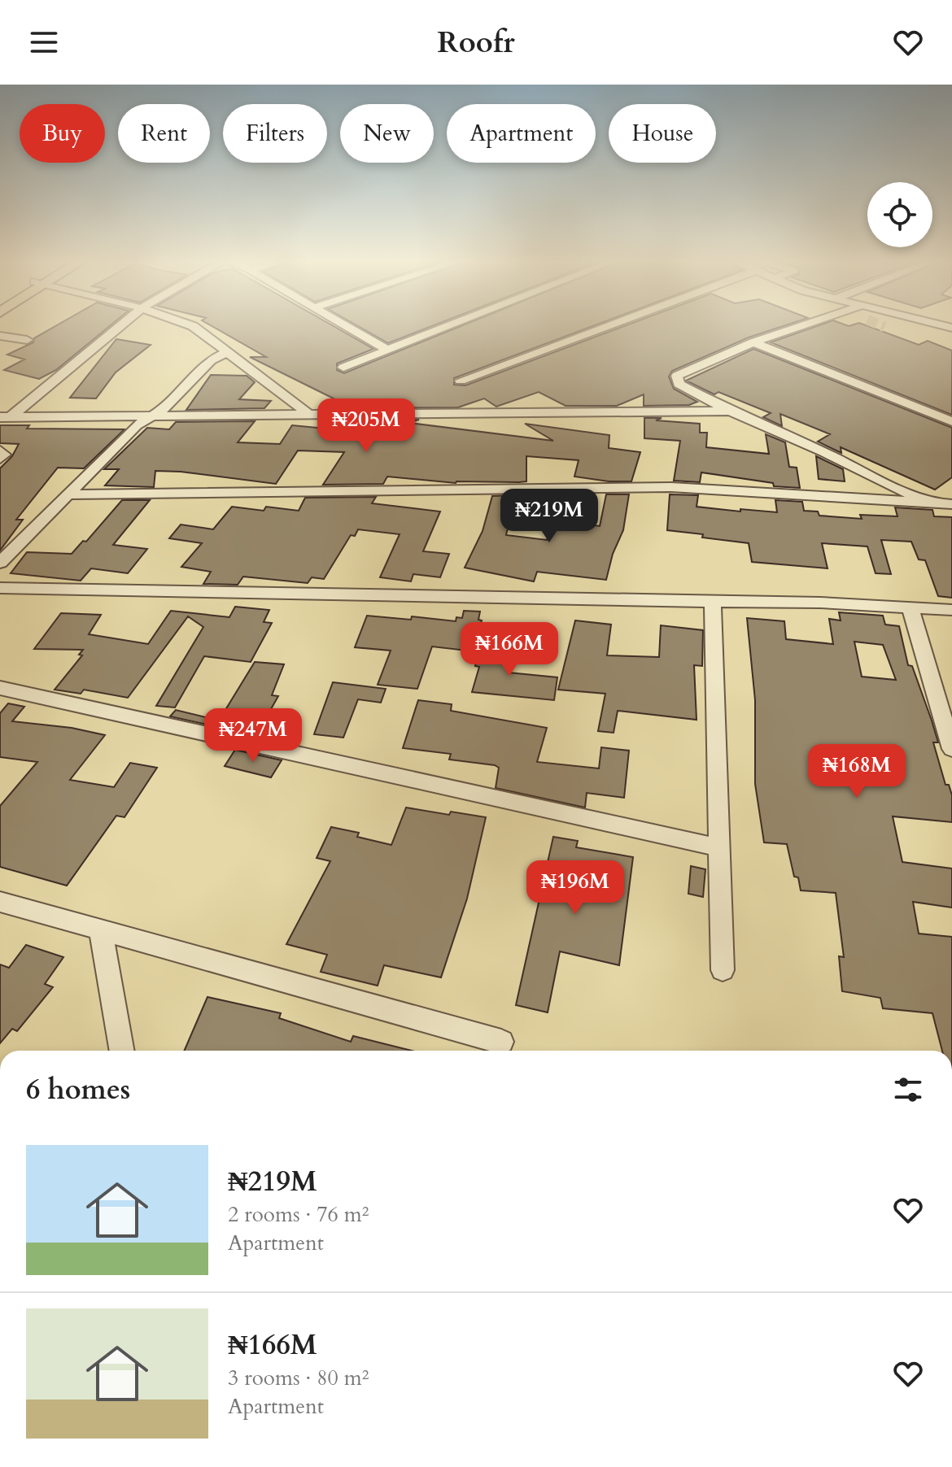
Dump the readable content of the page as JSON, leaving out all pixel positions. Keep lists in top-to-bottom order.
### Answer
{
  "page": {
    "header": "Roofr",
    "chip": [
      "Buy",
      "Rent",
      "Filters",
      "New",
      "Apartment",
      "House"
    ],
    "price": [
      "₦205M",
      "₦219M",
      "₦166M",
      "₦247M",
      "₦168M",
      "₦196M"
    ],
    "heading": "6 homes",
    "list": [
      {
        "name": "₦219M",
        "note": "2 rooms · 76 m² · Apartment"
      },
      {
        "name": "₦166M",
        "note": "3 rooms · 80 m² · Apartment"
      }
    ]
  }
}
